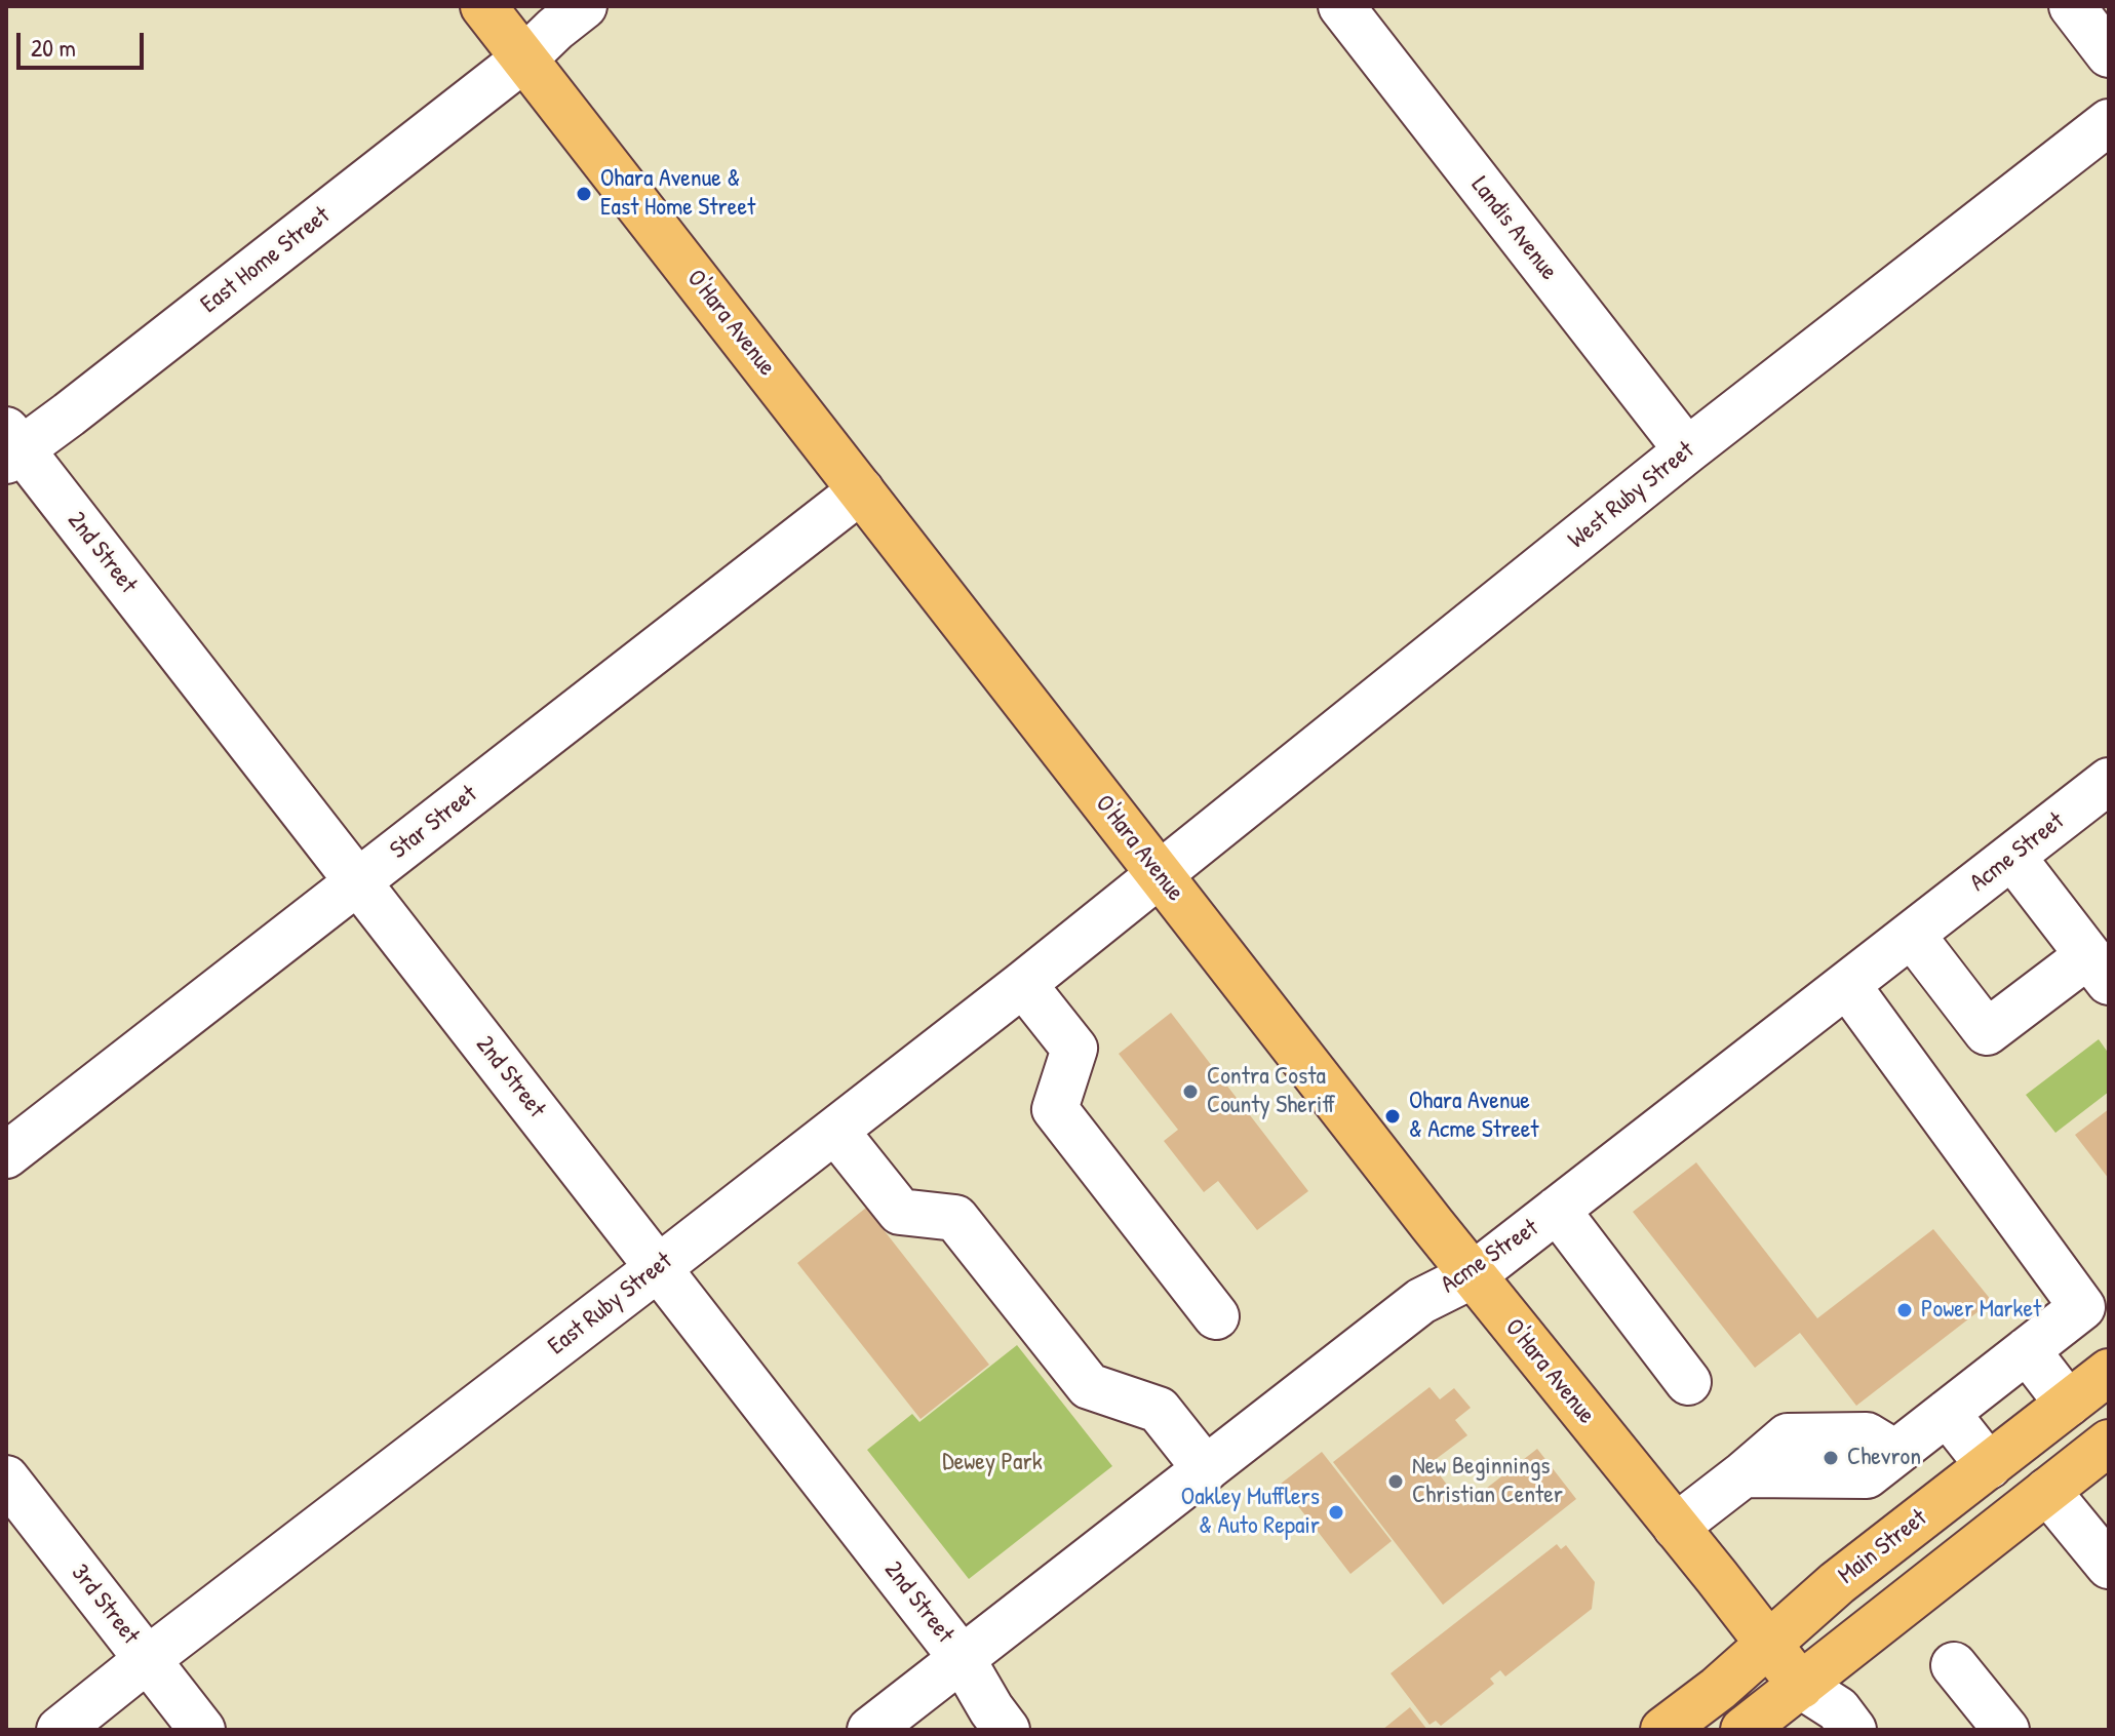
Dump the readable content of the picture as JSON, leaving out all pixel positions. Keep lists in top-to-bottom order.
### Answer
{
  "streets": {
    "main road": ["O'Hara Avenue", "Main Street"],
    "street": [
      "Landis Avenue",
      "East Home Street",
      "West Ruby Street",
      "2nd Street",
      "Star Street",
      "Acme Street",
      "East Ruby Street",
      "3rd Street"
    ]
  },
  "crossings": [
    ["Landis Avenue", "West Ruby Street"],
    ["East Home Street", "O'Hara Avenue"],
    ["East Home Street", "2nd Street"],
    ["O'Hara Avenue", "West Ruby Street"],
    ["O'Hara Avenue", "Star Street"],
    ["O'Hara Avenue", "Acme Street"],
    ["O'Hara Avenue", "East Ruby Street"],
    ["O'Hara Avenue", "Main Street"],
    ["West Ruby Street", "East Ruby Street"],
    ["2nd Street", "Star Street"],
    ["2nd Street", "Acme Street"],
    ["2nd Street", "East Ruby Street"],
    ["East Ruby Street", "3rd Street"]
  ],
  "parks": ["Dewey Park"],
  "places": [
    "Ohara Avenue & East Home Street",
    "Contra Costa County Sheriff",
    "Ohara Avenue & Acme Street",
    "Power Market",
    "Chevron",
    "New Beginnings Christian Center",
    "Oakley Mufflers & Auto Repair"
  ],
  "scale_bar": "20 m"
}
